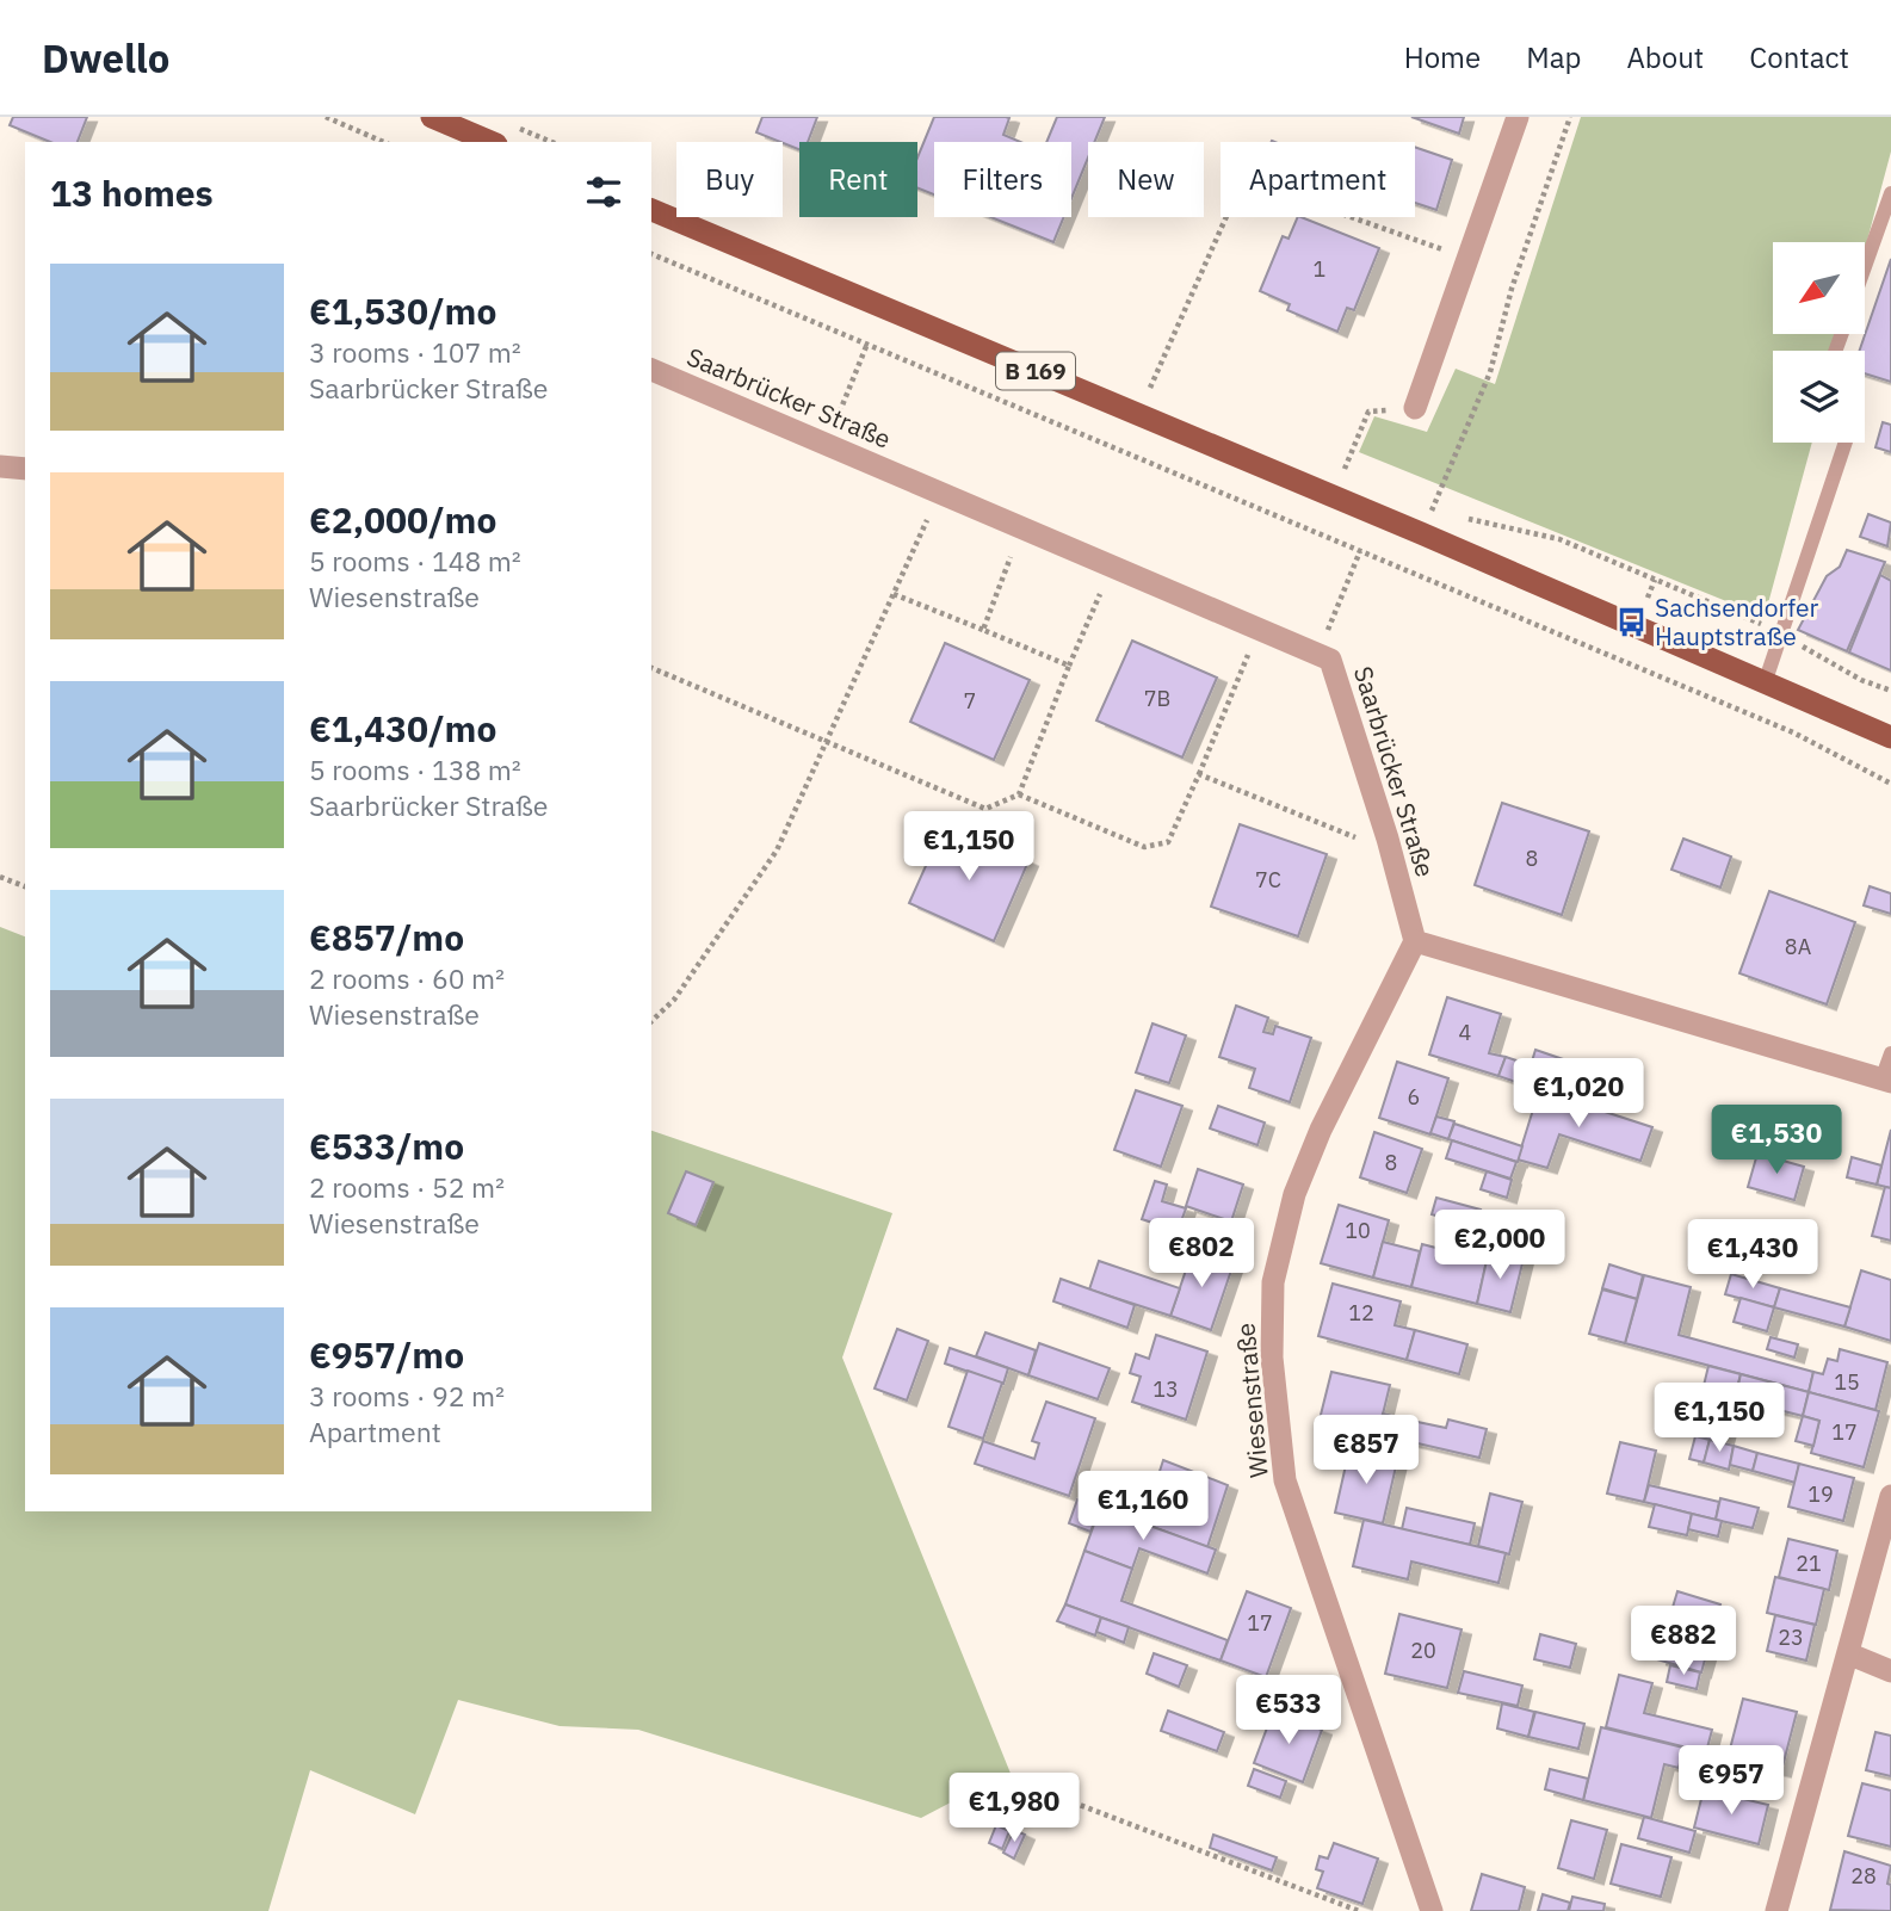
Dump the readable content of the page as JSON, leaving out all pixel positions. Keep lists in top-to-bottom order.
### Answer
{
  "streets": {
    "main road": ["B 169"],
    "street": ["Saarbrücker Straße", "Wiesenstraße"]
  },
  "crossings": [
    ["Saarbrücker Straße", "Wiesenstraße"]
  ],
  "places": {
    "bus stop": ["Sachsendorfer Hauptstraße"]
  },
  "house_numbers": [
    "1",
    "7B",
    "7",
    "8",
    "7C",
    "8A",
    "4",
    "6",
    "8",
    "10",
    "12",
    "15",
    "13",
    "17",
    "19",
    "21",
    "17",
    "23",
    "20",
    "28"
  ],
  "north": "bottom left",
  "page": {
    "header": "Dwello",
    "nav": [
      "Home",
      "Map",
      "About",
      "Contact"
    ],
    "chip": [
      "Buy",
      "Rent",
      "Filters",
      "New",
      "Apartment"
    ],
    "heading": "13 homes",
    "list": [
      {
        "name": "€1,530/mo",
        "note": "3 rooms · 107 m² · Saarbrücker Straße"
      },
      {
        "name": "€2,000/mo",
        "note": "5 rooms · 148 m² · Wiesenstraße"
      },
      {
        "name": "€1,430/mo",
        "note": "5 rooms · 138 m² · Saarbrücker Straße"
      },
      {
        "name": "€857/mo",
        "note": "2 rooms · 60 m² · Wiesenstraße"
      },
      {
        "name": "€533/mo",
        "note": "2 rooms · 52 m² · Wiesenstraße"
      },
      {
        "name": "€957/mo",
        "note": "3 rooms · 92 m² · Apartment"
      }
    ],
    "price": [
      "€1,150",
      "€1,020",
      "€1,530",
      "€2,000",
      "€802",
      "€1,430",
      "€1,150",
      "€857",
      "€1,160",
      "€882",
      "€533",
      "€957",
      "€1,980"
    ]
  }
}
